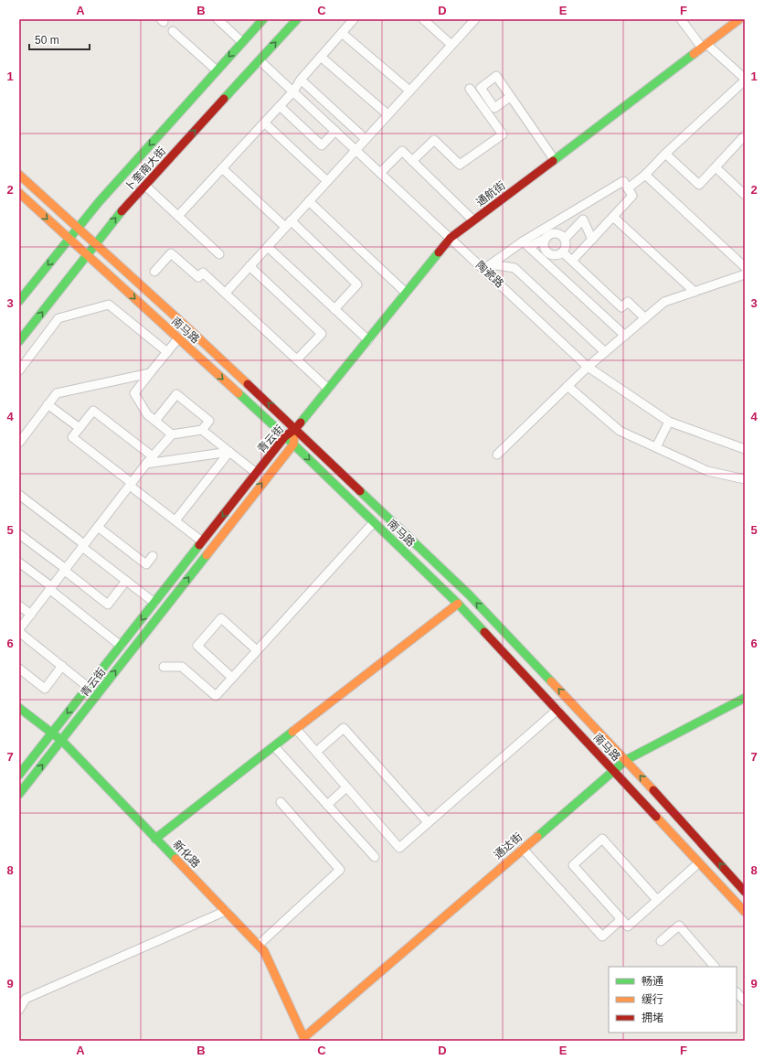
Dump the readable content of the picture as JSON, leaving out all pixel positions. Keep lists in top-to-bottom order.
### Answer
{
  "streets": {
    "main road": [
      "卜奎南大街",
      "通航街",
      "南马路",
      "青云街",
      "通达街",
      "新化路"
    ],
    "street": ["陶瓷路"]
  },
  "crossings": [
    ["卜奎南大街", "陶瓷路"],
    ["卜奎南大街", "南马路"],
    ["通航街", "陶瓷路"],
    ["通航街", "南马路"],
    ["通航街", "青云街"],
    ["南马路", "青云街"],
    ["南马路", "通达街"],
    ["青云街", "新化路"],
    ["通达街", "新化路"]
  ],
  "legend": ["畅通", "缓行", "拥堵"],
  "scale_bar": "50 m",
  "grid": {
    "columns": [
      "A",
      "B",
      "C",
      "D",
      "E",
      "F"
    ],
    "rows": [
      "1",
      "2",
      "3",
      "4",
      "5",
      "6",
      "7",
      "8",
      "9"
    ]
  }
}
